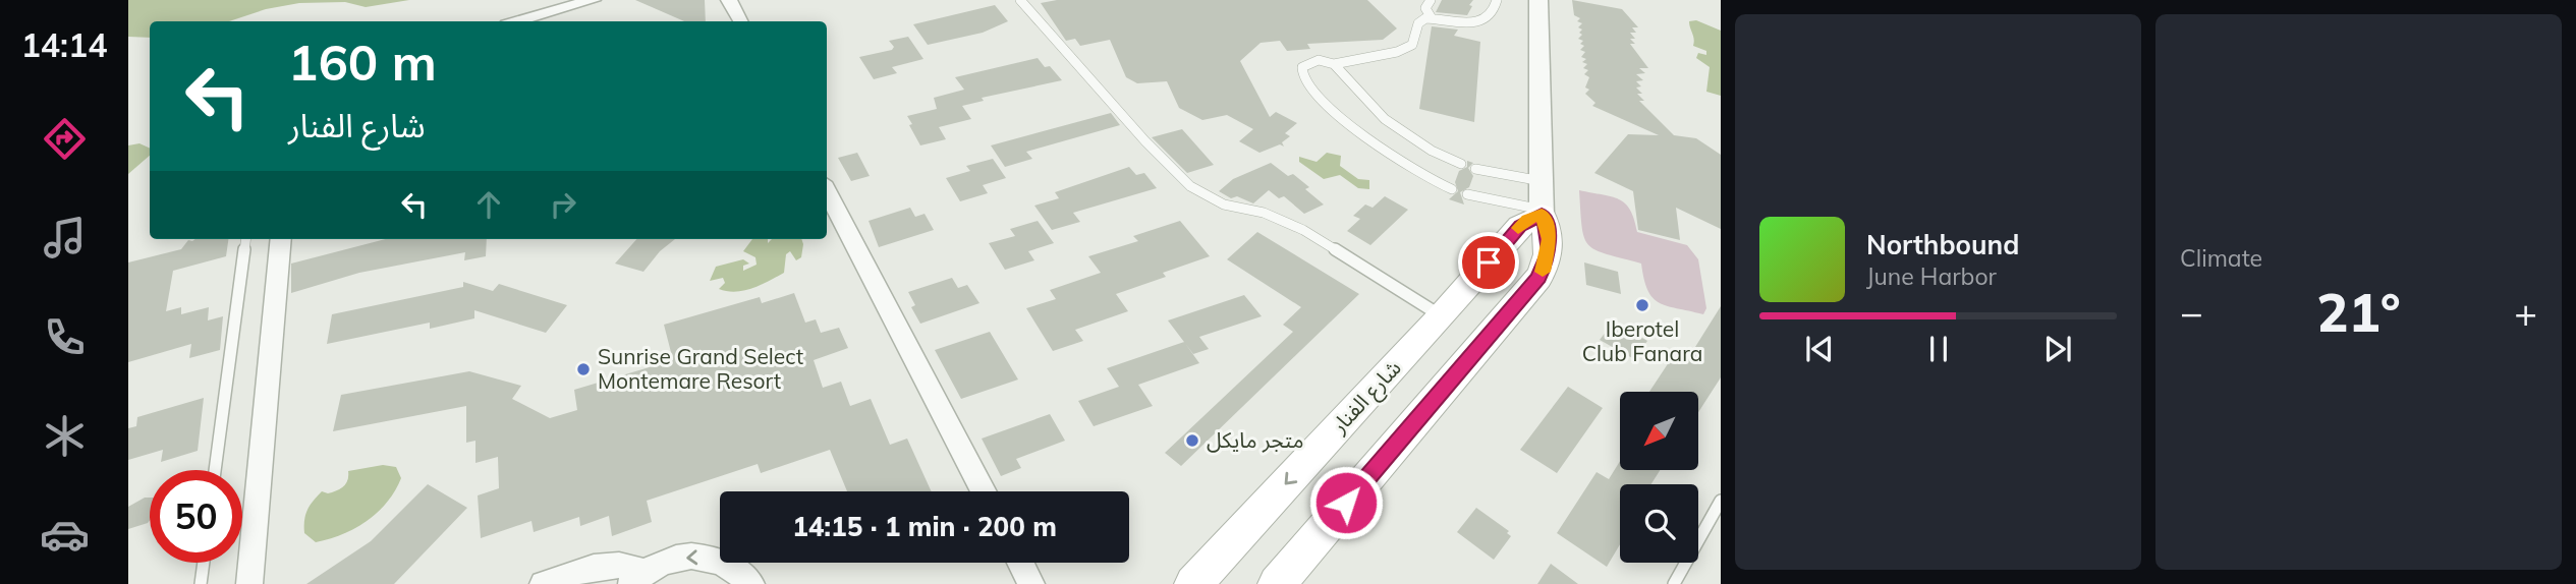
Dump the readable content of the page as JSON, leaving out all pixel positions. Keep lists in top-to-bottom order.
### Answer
{
  "streets": {
    "main road": ["شارع الفنار"]
  },
  "places": ["Iberotel Club Fanara", "Sunrise Grand Select Montemare Resort", "متجر مايكل"],
  "north": "bottom left",
  "page": {
    "tabs": "14:14",
    "tile": "Climate",
    "turn": ["160 m", "شارع الفنار"],
    "song": ["Northbound", "June Harbor"],
    "heat": ["−", "21°", "+"],
    "limit": "50",
    "trip": "14:15 · 1 min · 200 m"
  }
}
